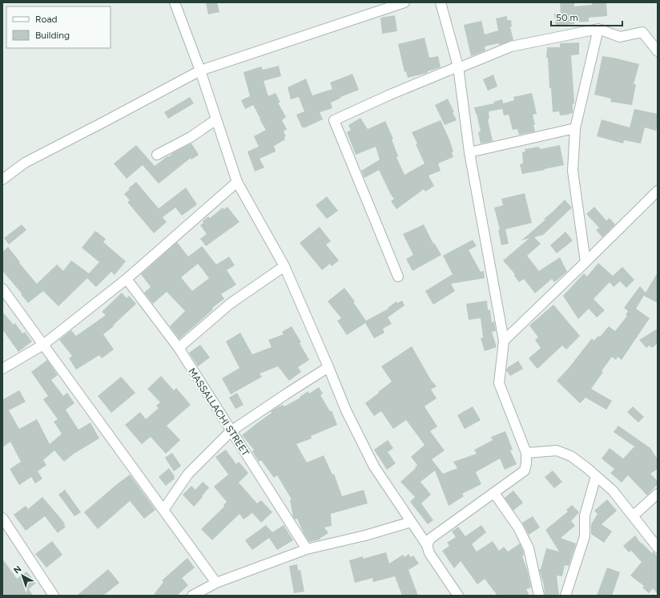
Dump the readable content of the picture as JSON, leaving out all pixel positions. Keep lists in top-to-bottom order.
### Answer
{
  "streets": {
    "street": ["MASSALLACHI STREET"]
  },
  "legend": ["Road", "Building"],
  "scale_bar": "50 m",
  "north": "top left"
}
